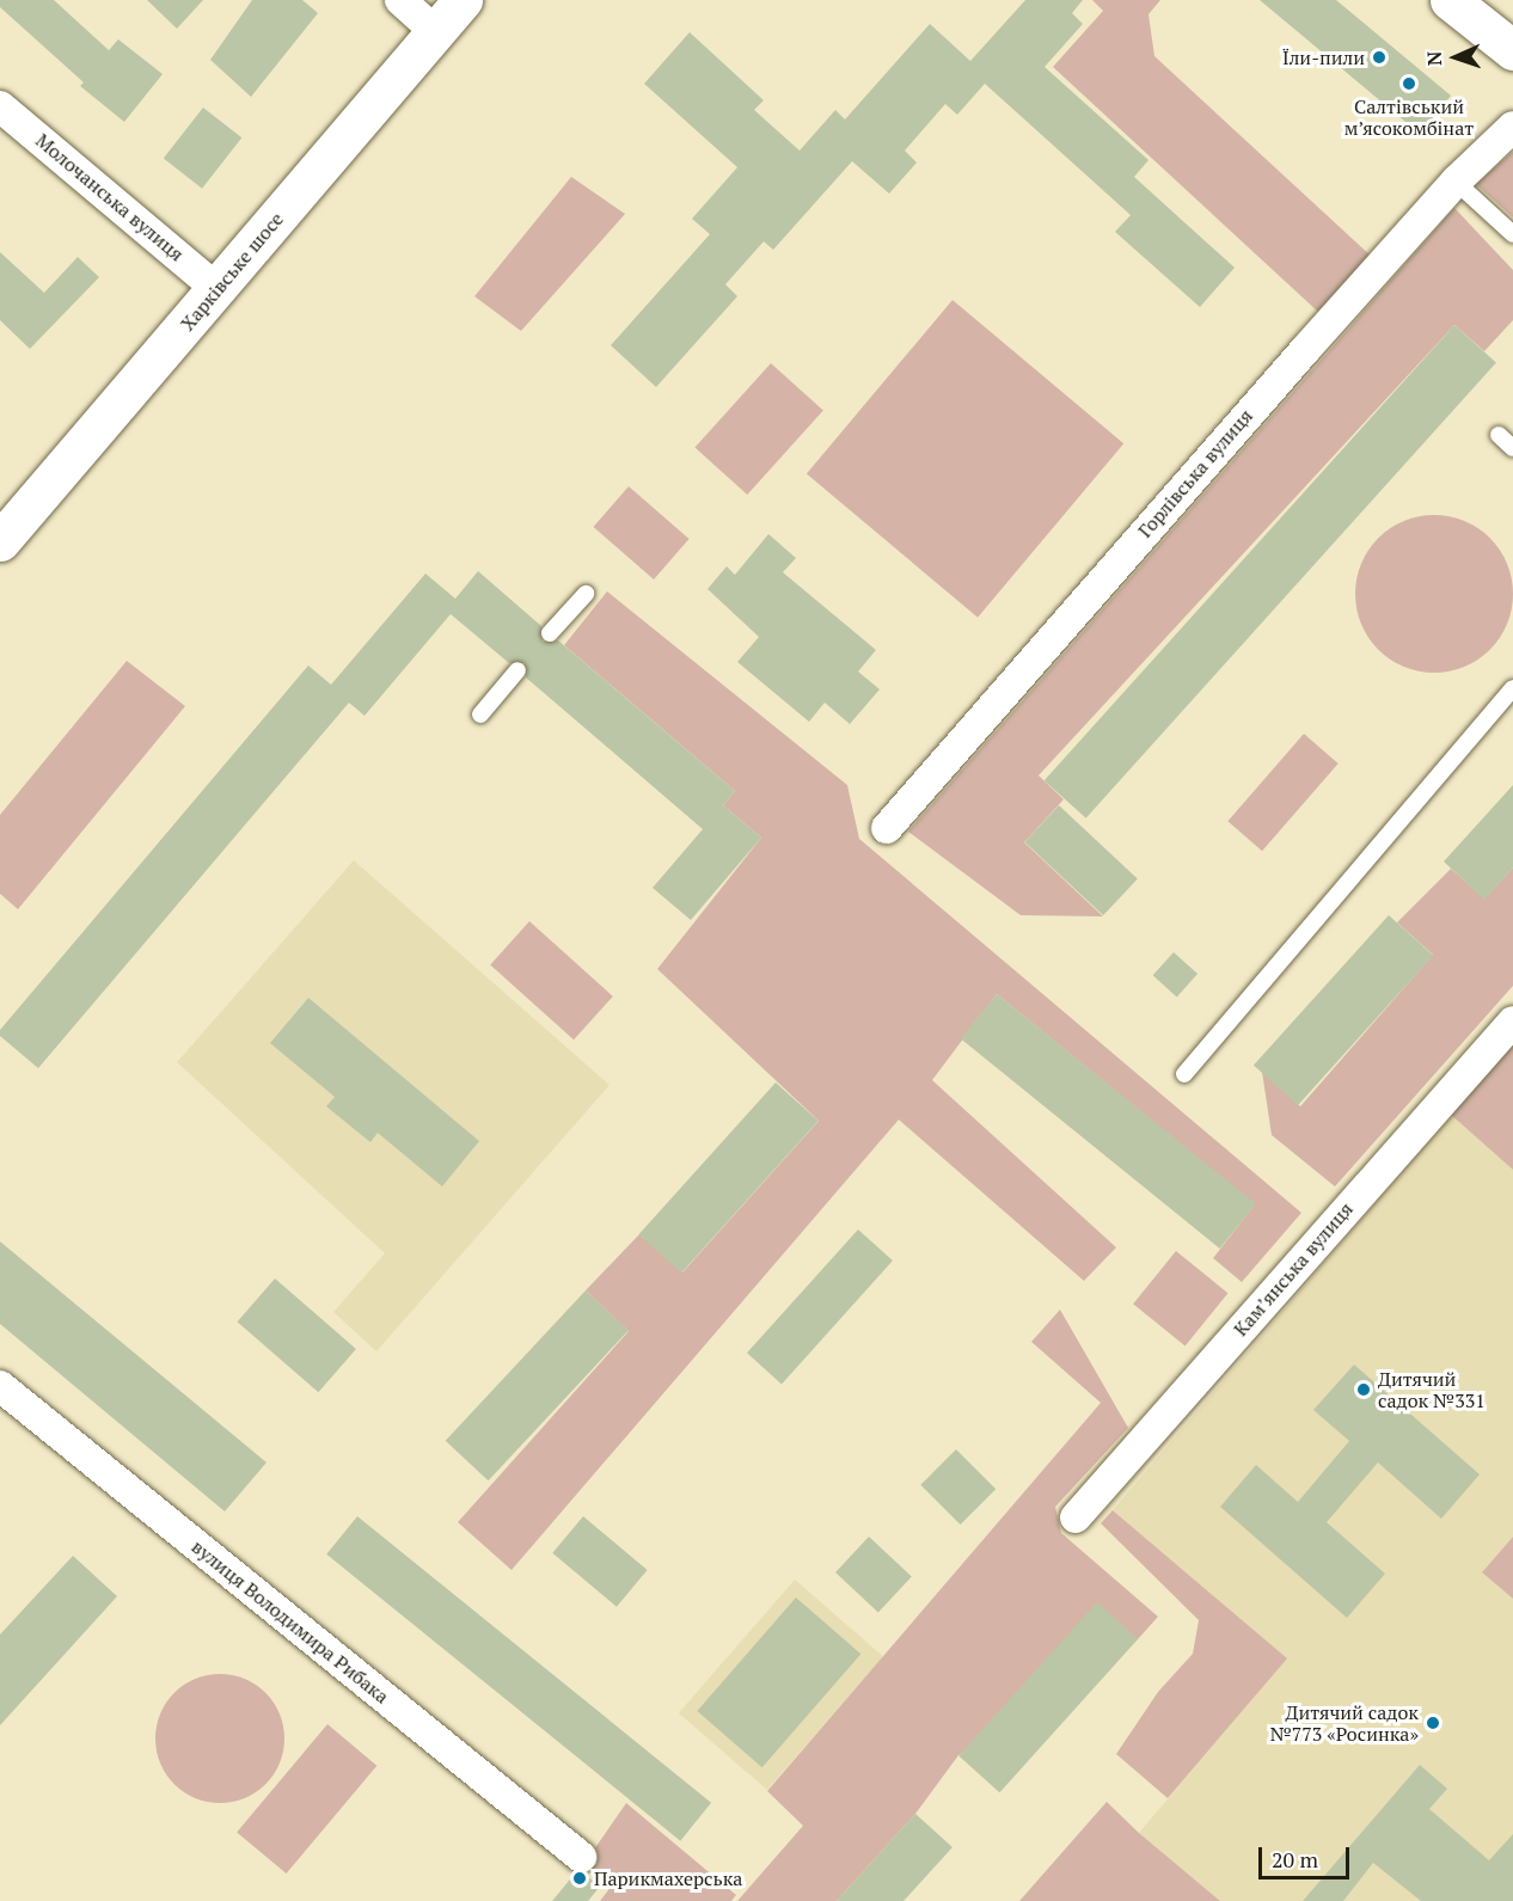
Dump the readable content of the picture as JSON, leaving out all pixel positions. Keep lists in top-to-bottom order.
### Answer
{
  "streets": {
    "main road": ["Харківське шосе"],
    "street": [
      "Молочанська вулиця",
      "Горлівська вулиця",
      "Камʼянська вулиця",
      "вулиця Володимира Рибака"
    ]
  },
  "crossings": [
    ["Молочанська вулиця", "Харківське шосе"]
  ],
  "places": [
    "Їли-пили",
    "Салтівський м’ясокомбінат",
    "Дитячий садок №331",
    "Дитячий садок №773 «Росинка»",
    "Парикмахерська"
  ],
  "scale_bar": "20 m",
  "north": "left"
}
